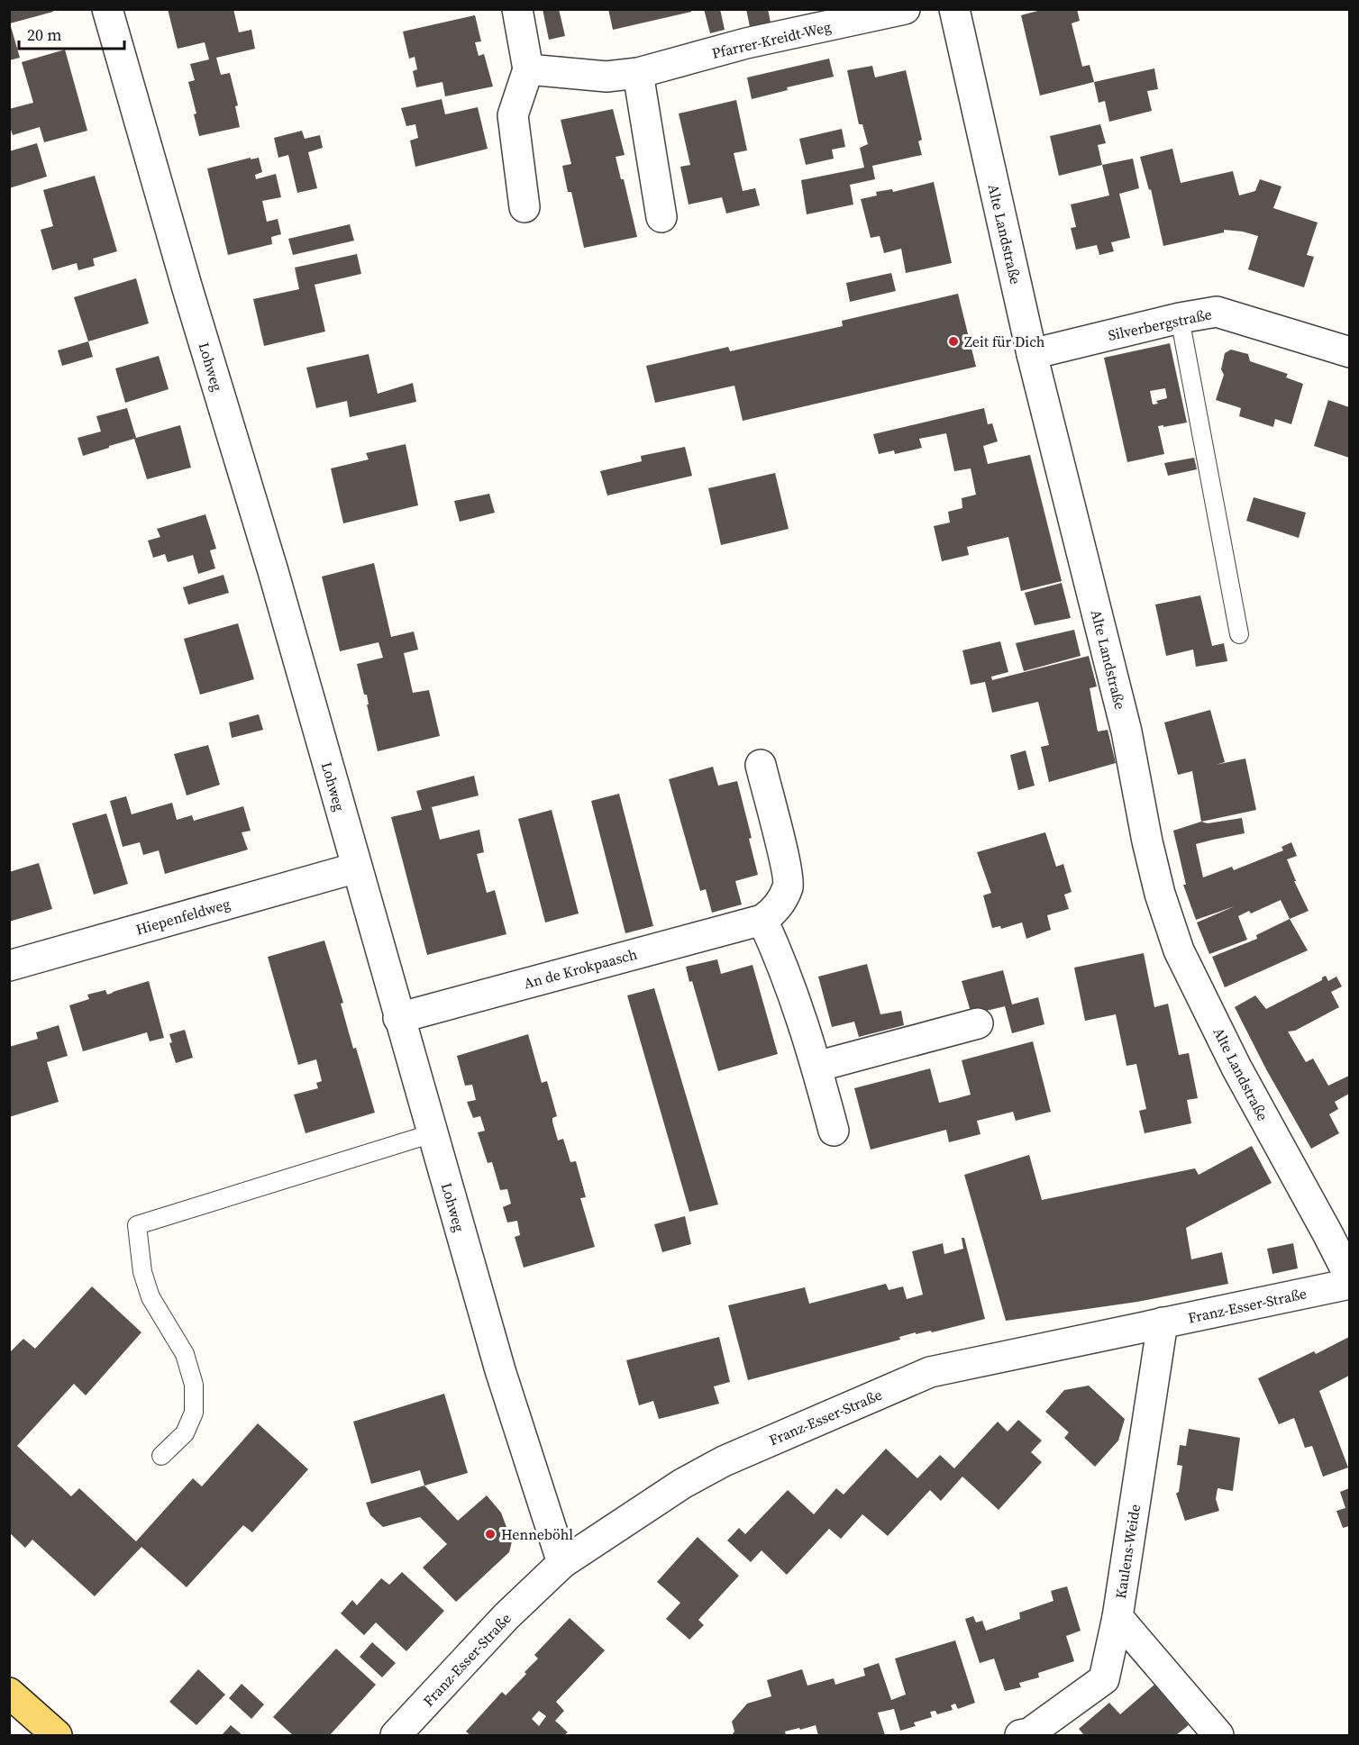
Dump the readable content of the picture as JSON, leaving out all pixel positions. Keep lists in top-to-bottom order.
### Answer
{
  "streets": {
    "street": [
      "Pfarrer-Kreidt-Weg",
      "Alte Landstraße",
      "Silverbergstraße",
      "Lohweg",
      "Hiepenfeldweg",
      "An de Krokpaasch",
      "Franz-Esser-Straße",
      "Kaulens-Weide"
    ]
  },
  "crossings": [
    ["Alte Landstraße", "Silverbergstraße"],
    ["Lohweg", "Hiepenfeldweg"],
    ["Lohweg", "An de Krokpaasch"],
    ["Lohweg", "Franz-Esser-Straße"],
    ["Franz-Esser-Straße", "Kaulens-Weide"]
  ],
  "places": ["Zeit für Dich", "Henneböhl"],
  "scale_bar": "20 m"
}
